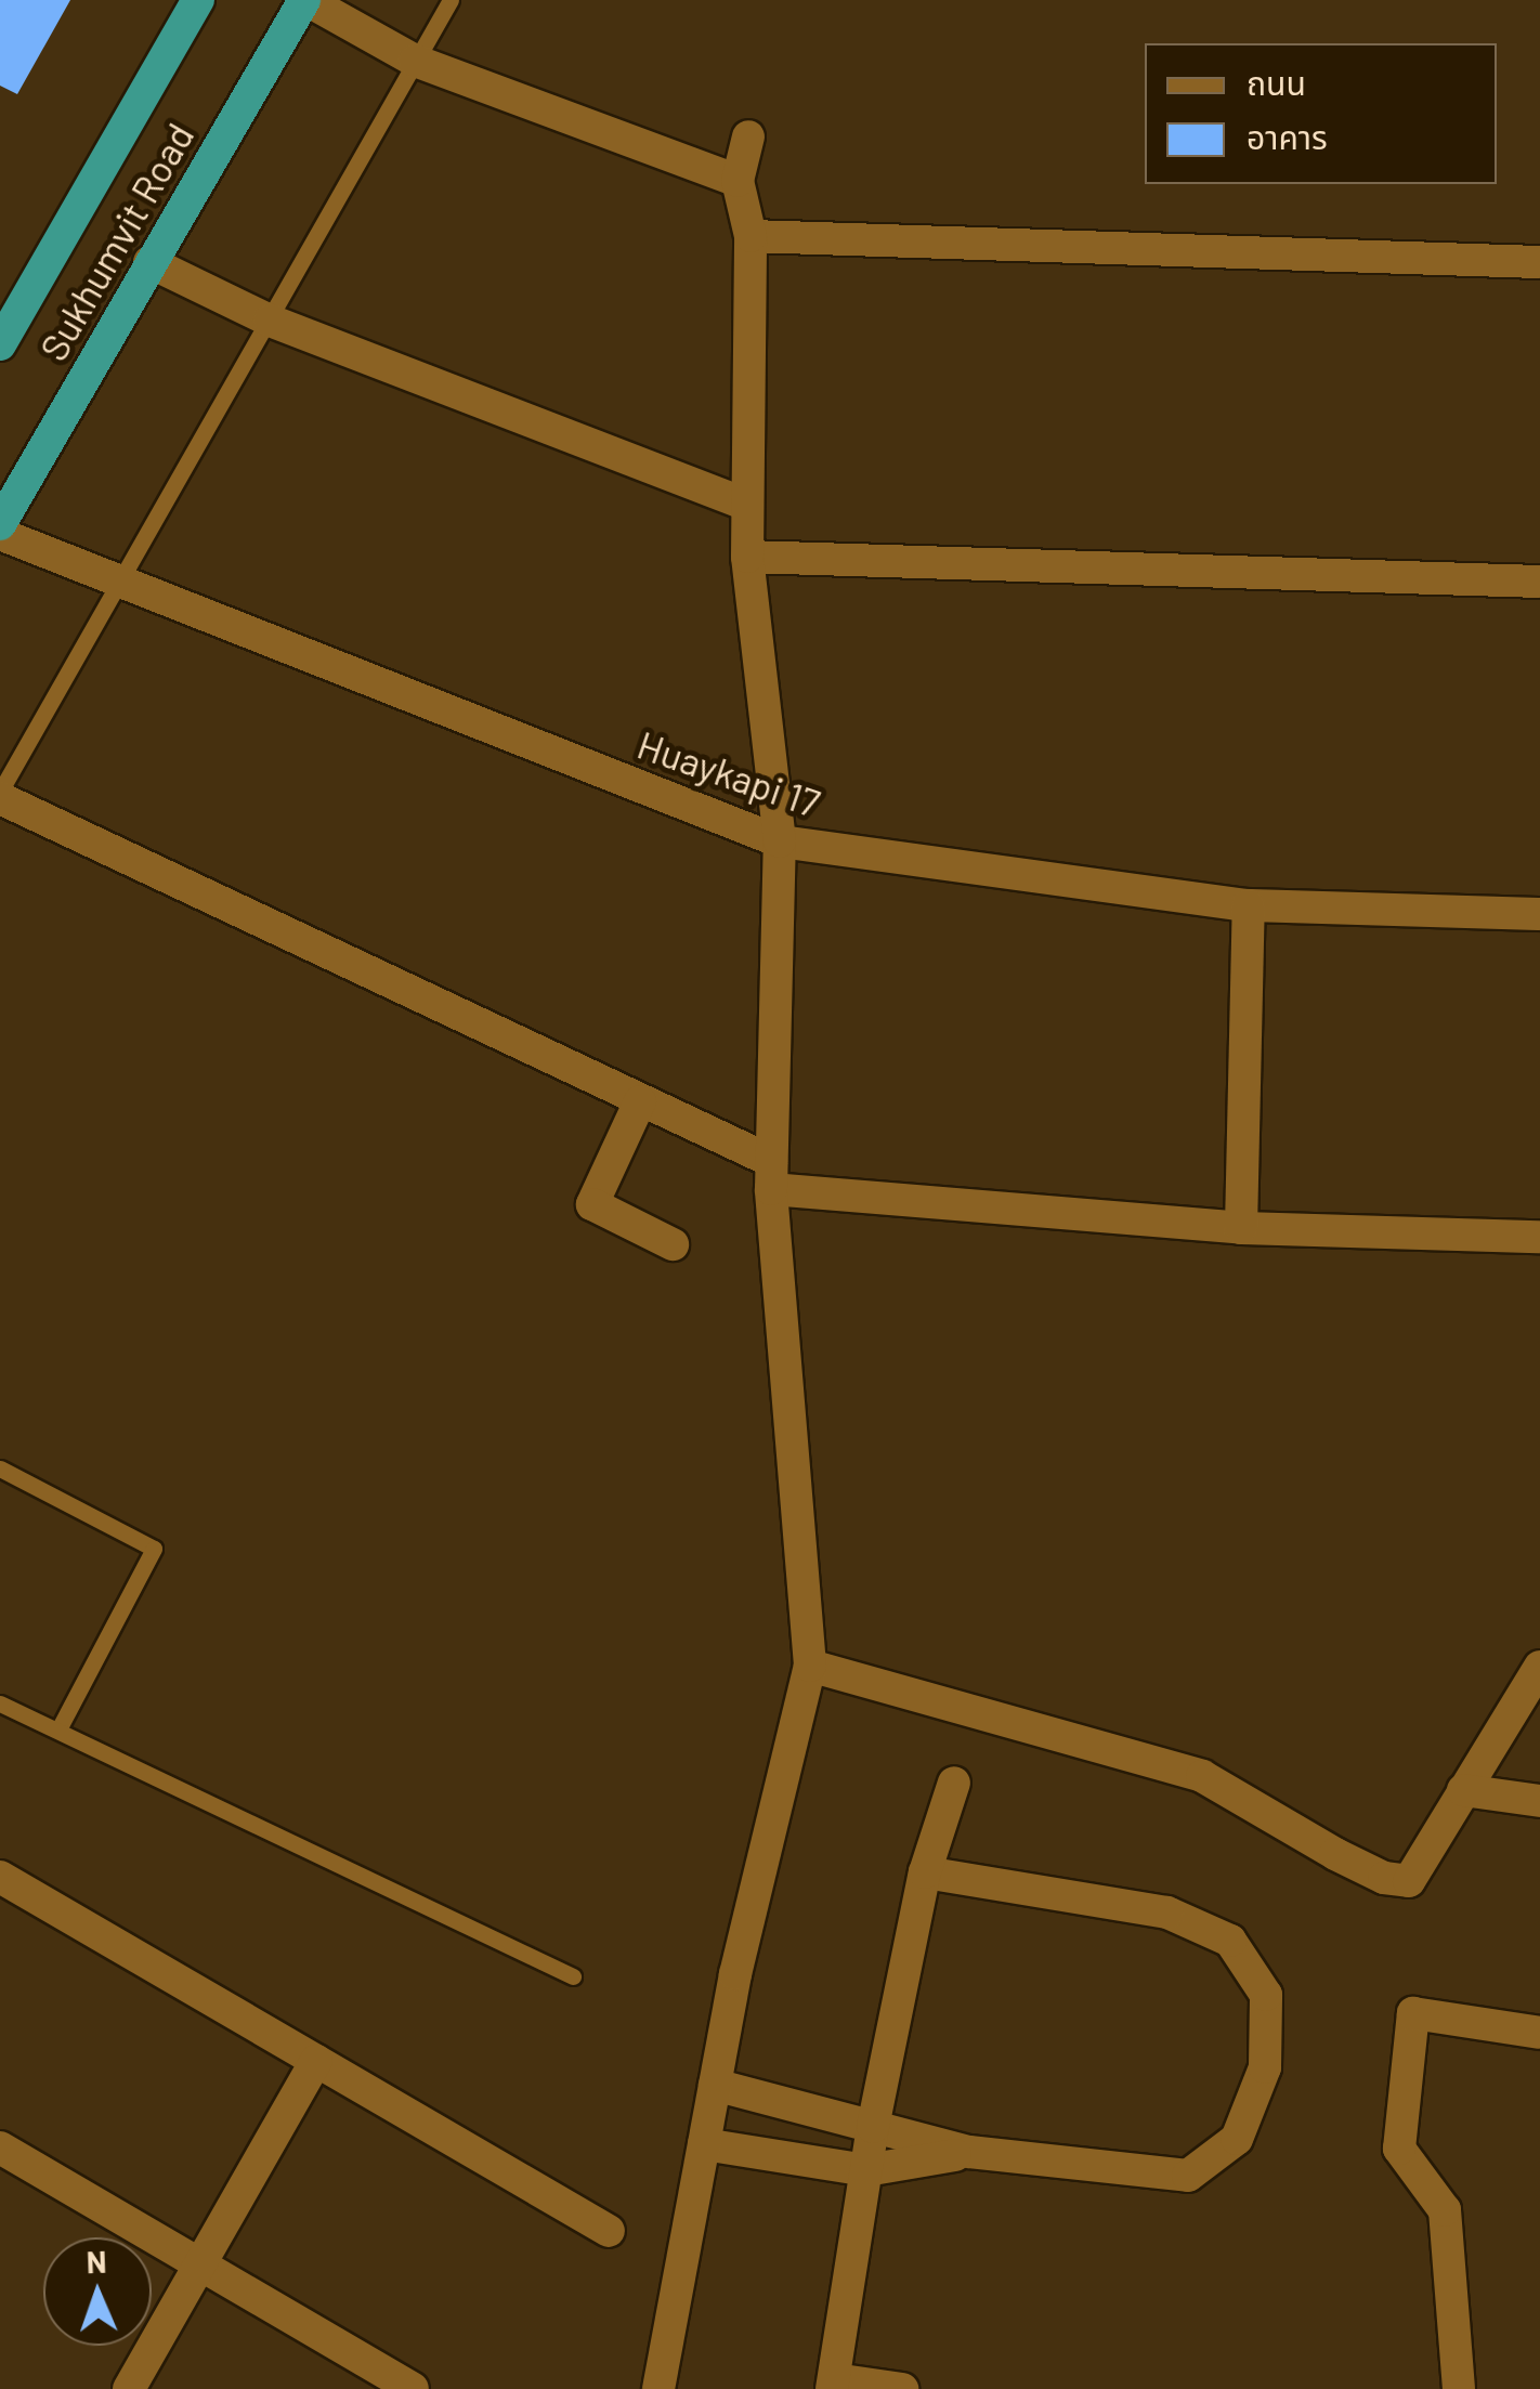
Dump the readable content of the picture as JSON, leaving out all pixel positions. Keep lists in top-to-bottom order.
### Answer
{
  "streets": {
    "highway": ["Sukhumvit Road"],
    "street": ["Huaykapi 17"]
  },
  "legend": ["ถนน", "อาคาร"],
  "north": "top"
}
